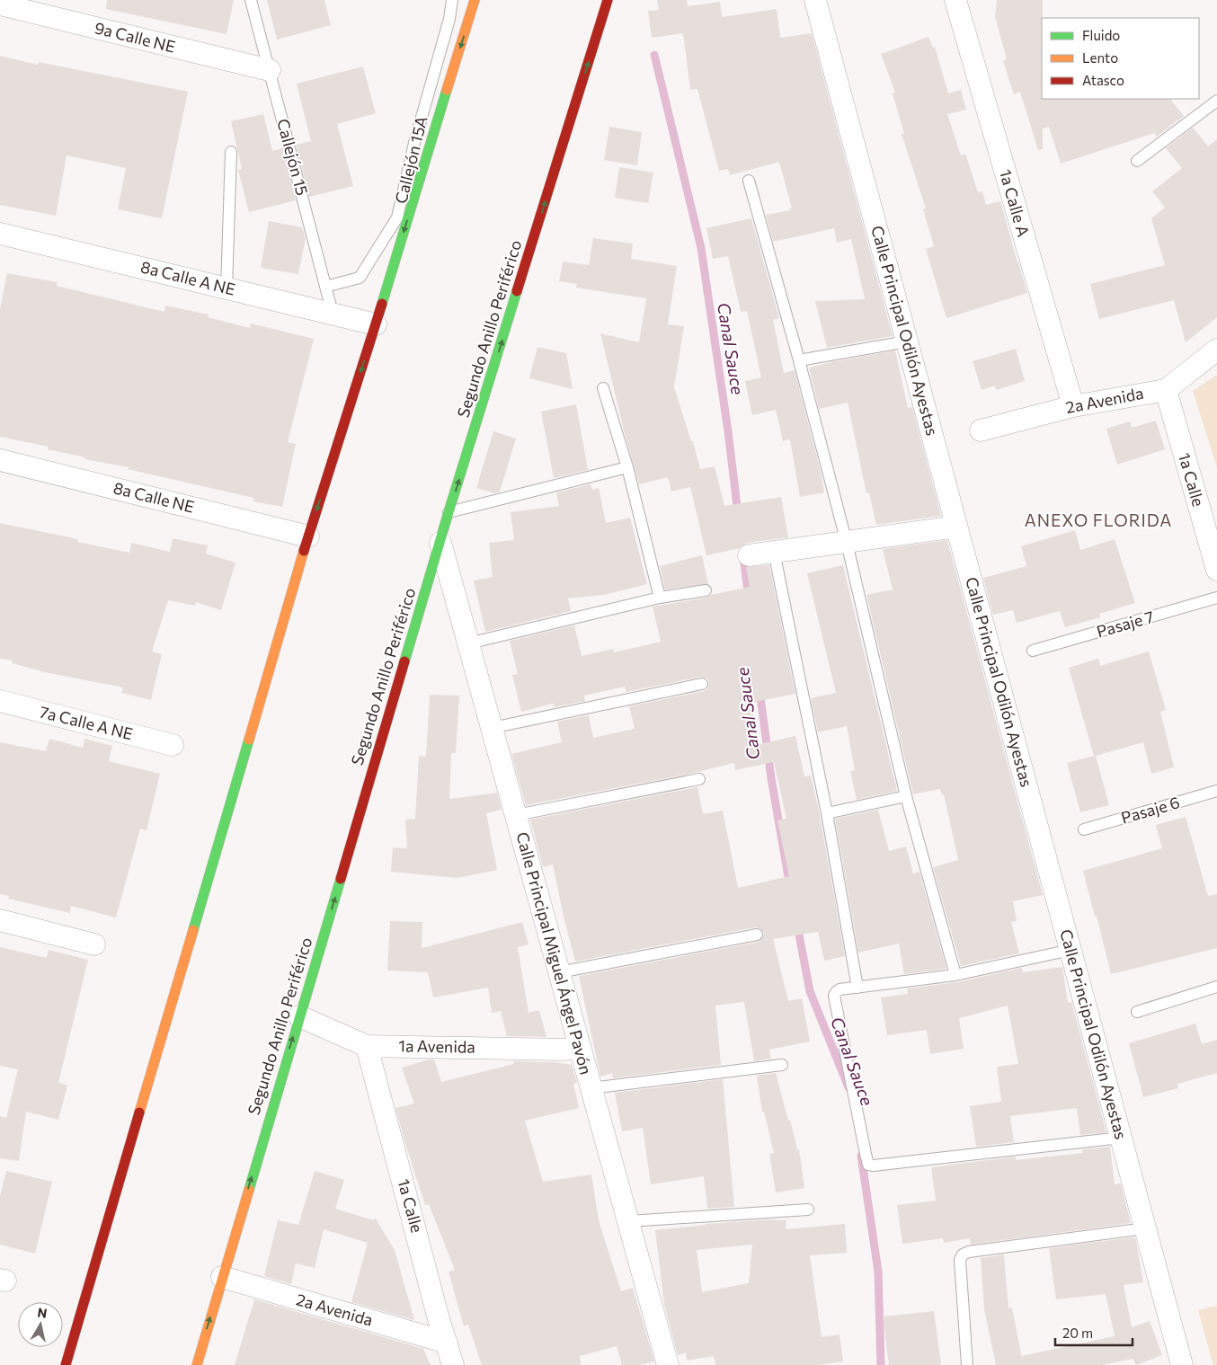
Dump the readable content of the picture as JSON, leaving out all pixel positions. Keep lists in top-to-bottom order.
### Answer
{
  "streets": {
    "main road": ["Segundo Anillo Periférico"],
    "street": [
      "9a Calle NE",
      "1a Calle A",
      "8a Calle A NE",
      "Calle Principal Odilón Ayestas",
      "2a Avenida",
      "1a Calle",
      "8a Calle NE",
      "7a Calle A NE",
      "Calle Principal Miguel Ángel Pavón",
      "1a Avenida"
    ],
    "lane": [
      "Callejón 15",
      "Callejón 15A",
      "Pasaje 7",
      "Pasaje 6"
    ]
  },
  "crossings": [
    ["9a Calle NE", "Callejón 15"],
    ["Callejón 15", "Callejón 15A"],
    ["Callejón 15", "8a Calle A NE"],
    ["1a Calle A", "2a Avenida"],
    ["Segundo Anillo Periférico", "2a Avenida"],
    ["Segundo Anillo Periférico", "Calle Principal Miguel Ángel Pavón"],
    ["Segundo Anillo Periférico", "1a Avenida"],
    ["2a Avenida", "1a Calle"],
    ["1a Calle", "1a Avenida"],
    ["Calle Principal Miguel Ángel Pavón", "1a Avenida"]
  ],
  "one_way": ["Segundo Anillo Periférico"],
  "districts": ["ANEXO FLORIDA"],
  "water": ["Canal Sauce"],
  "legend": ["Fluido", "Lento", "Atasco"],
  "scale_bar": "20 m",
  "north": "top"
}
